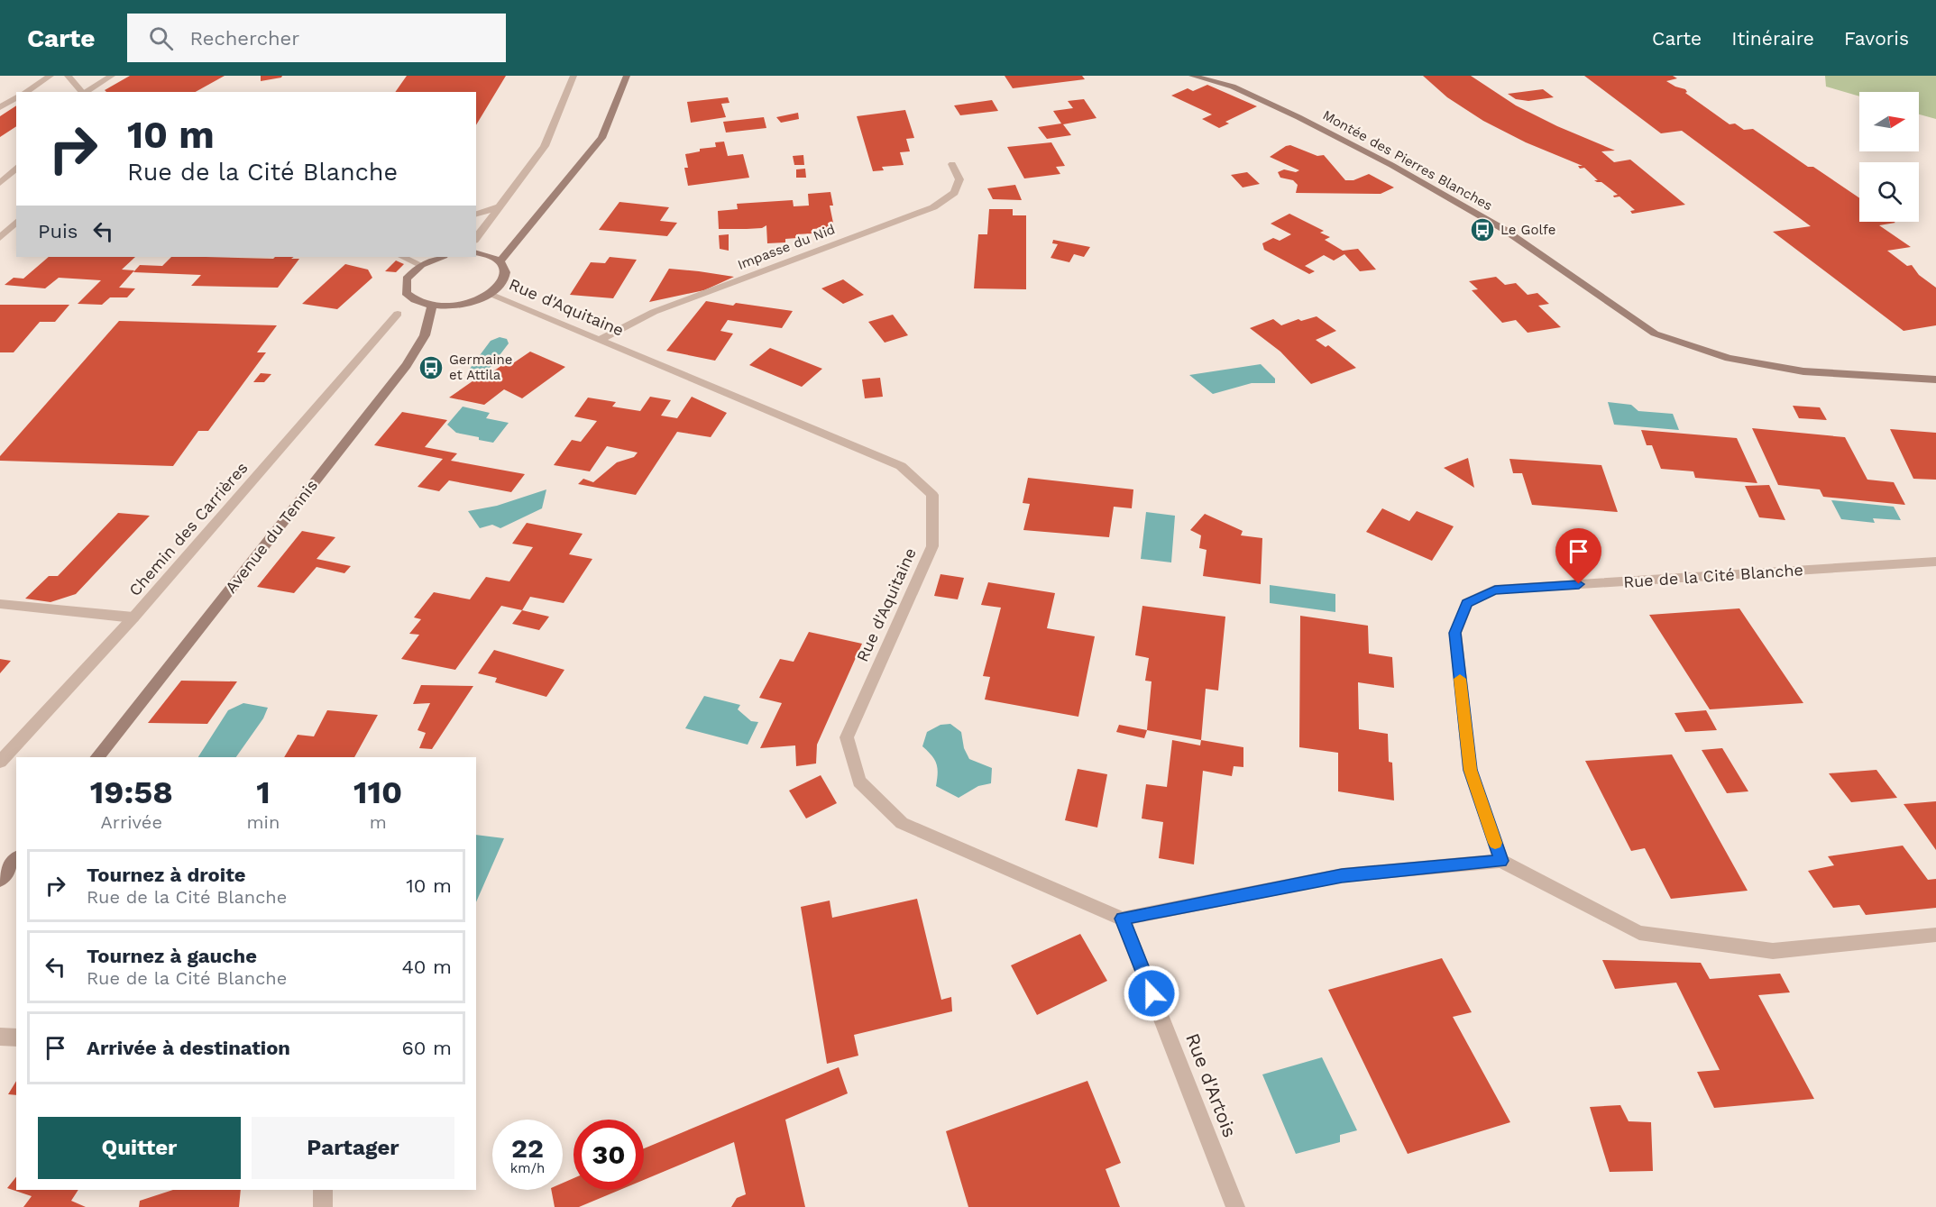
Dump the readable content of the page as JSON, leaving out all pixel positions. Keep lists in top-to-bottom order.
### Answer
{
  "streets": {
    "street": [
      "Montée des Pierres Blanches",
      "Impasse du Nid",
      "Rue d'Aquitaine",
      "Chemin des Carrières",
      "Avenue du Tennis",
      "Rue de la Cité Blanche",
      "Rue d'Artois"
    ]
  },
  "crossings": [
    ["Impasse du Nid", "Rue d'Aquitaine"],
    ["Rue d'Aquitaine", "Rue d'Artois"]
  ],
  "places": {
    "bus stop": ["Le Golfe", "Germaine et Attila"]
  },
  "north": "right",
  "page": {
    "header": "Carte",
    "search": "Rechercher",
    "nav": ["Carte", "Itinéraire", "Favoris"],
    "turn": ["10 m", "Rue de la Cité Blanche"],
    "then": "Puis",
    "eta": [
      "19:58",
      "Arrivée",
      "1",
      "min",
      "110",
      "m"
    ],
    "list": [
      {
        "name": "Tournez à droite",
        "note": "Rue de la Cité Blanche",
        "value": "10 m"
      },
      {
        "name": "Tournez à gauche",
        "note": "Rue de la Cité Blanche",
        "value": "40 m"
      },
      {
        "name": "Arrivée à destination",
        "value": "60 m"
      }
    ],
    "buttons": ["Quitter", "Partager"],
    "speed": "22 km/h",
    "limit": "30"
  }
}
